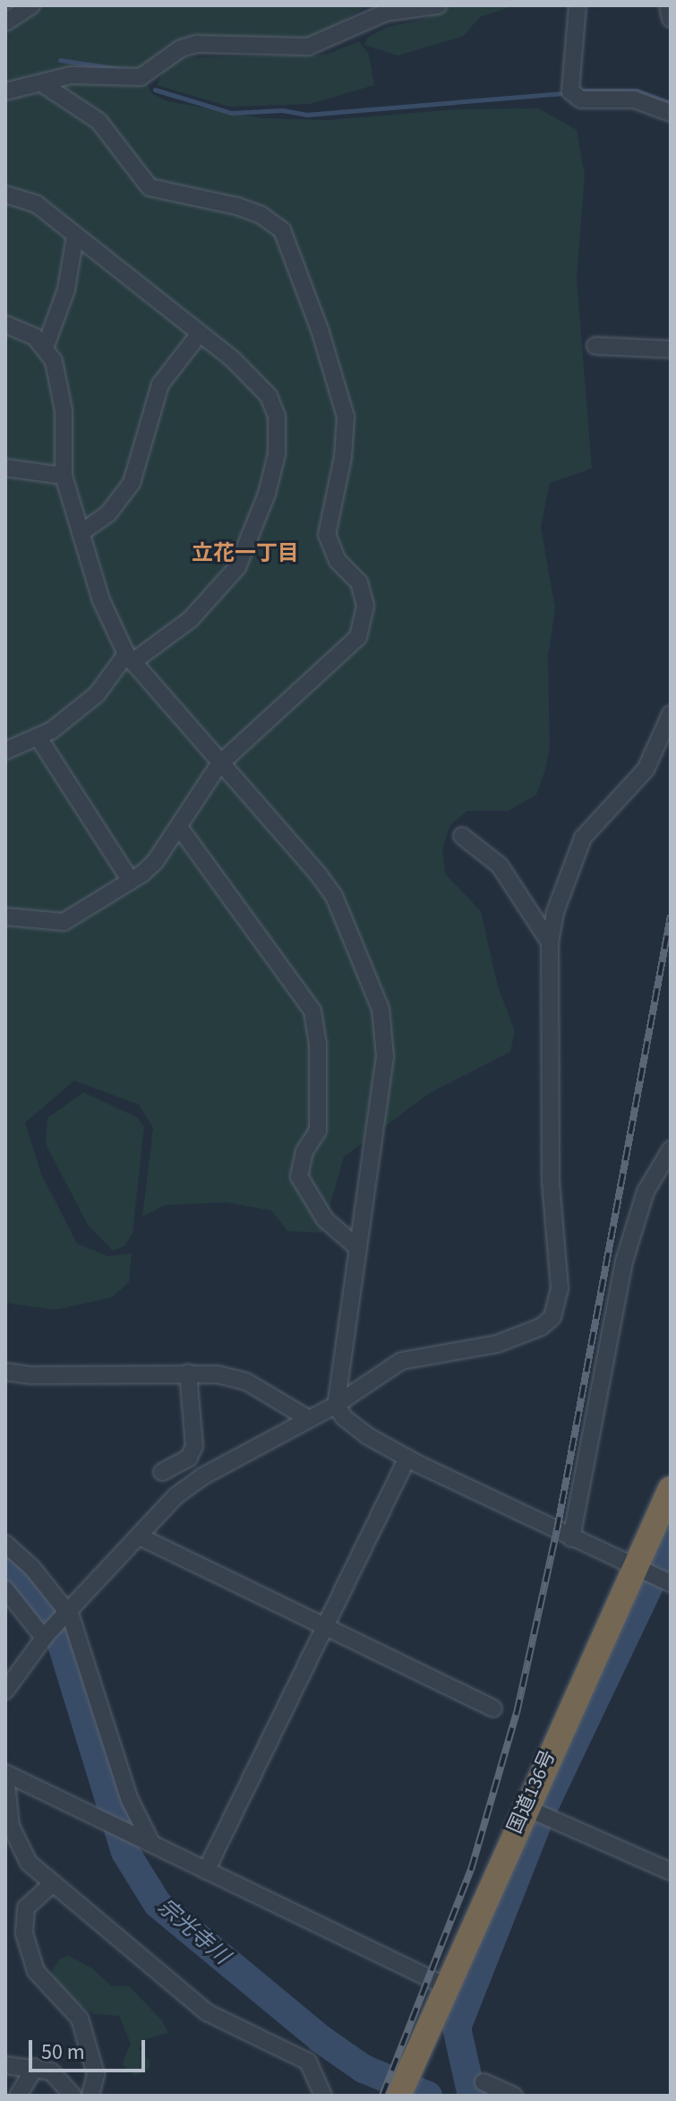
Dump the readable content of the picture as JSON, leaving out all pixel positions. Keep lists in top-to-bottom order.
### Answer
{
  "streets": {
    "highway": ["国道136号"]
  },
  "districts": ["立花一丁目"],
  "water": ["宗光寺川"],
  "scale_bar": "50 m"
}
